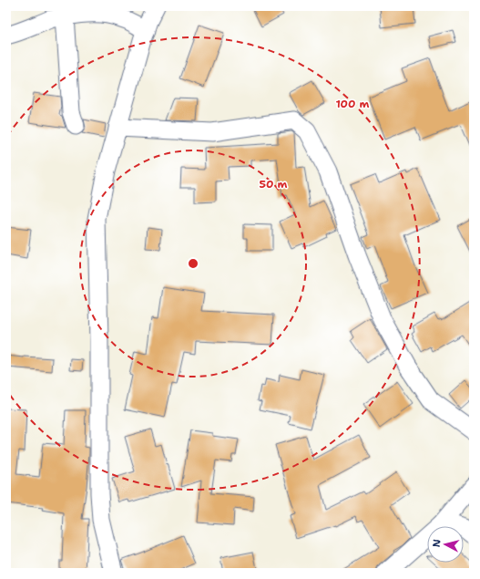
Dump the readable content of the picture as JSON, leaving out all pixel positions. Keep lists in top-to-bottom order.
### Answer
{
  "north": "left",
  "rings": ["100 m", "50 m"]
}
